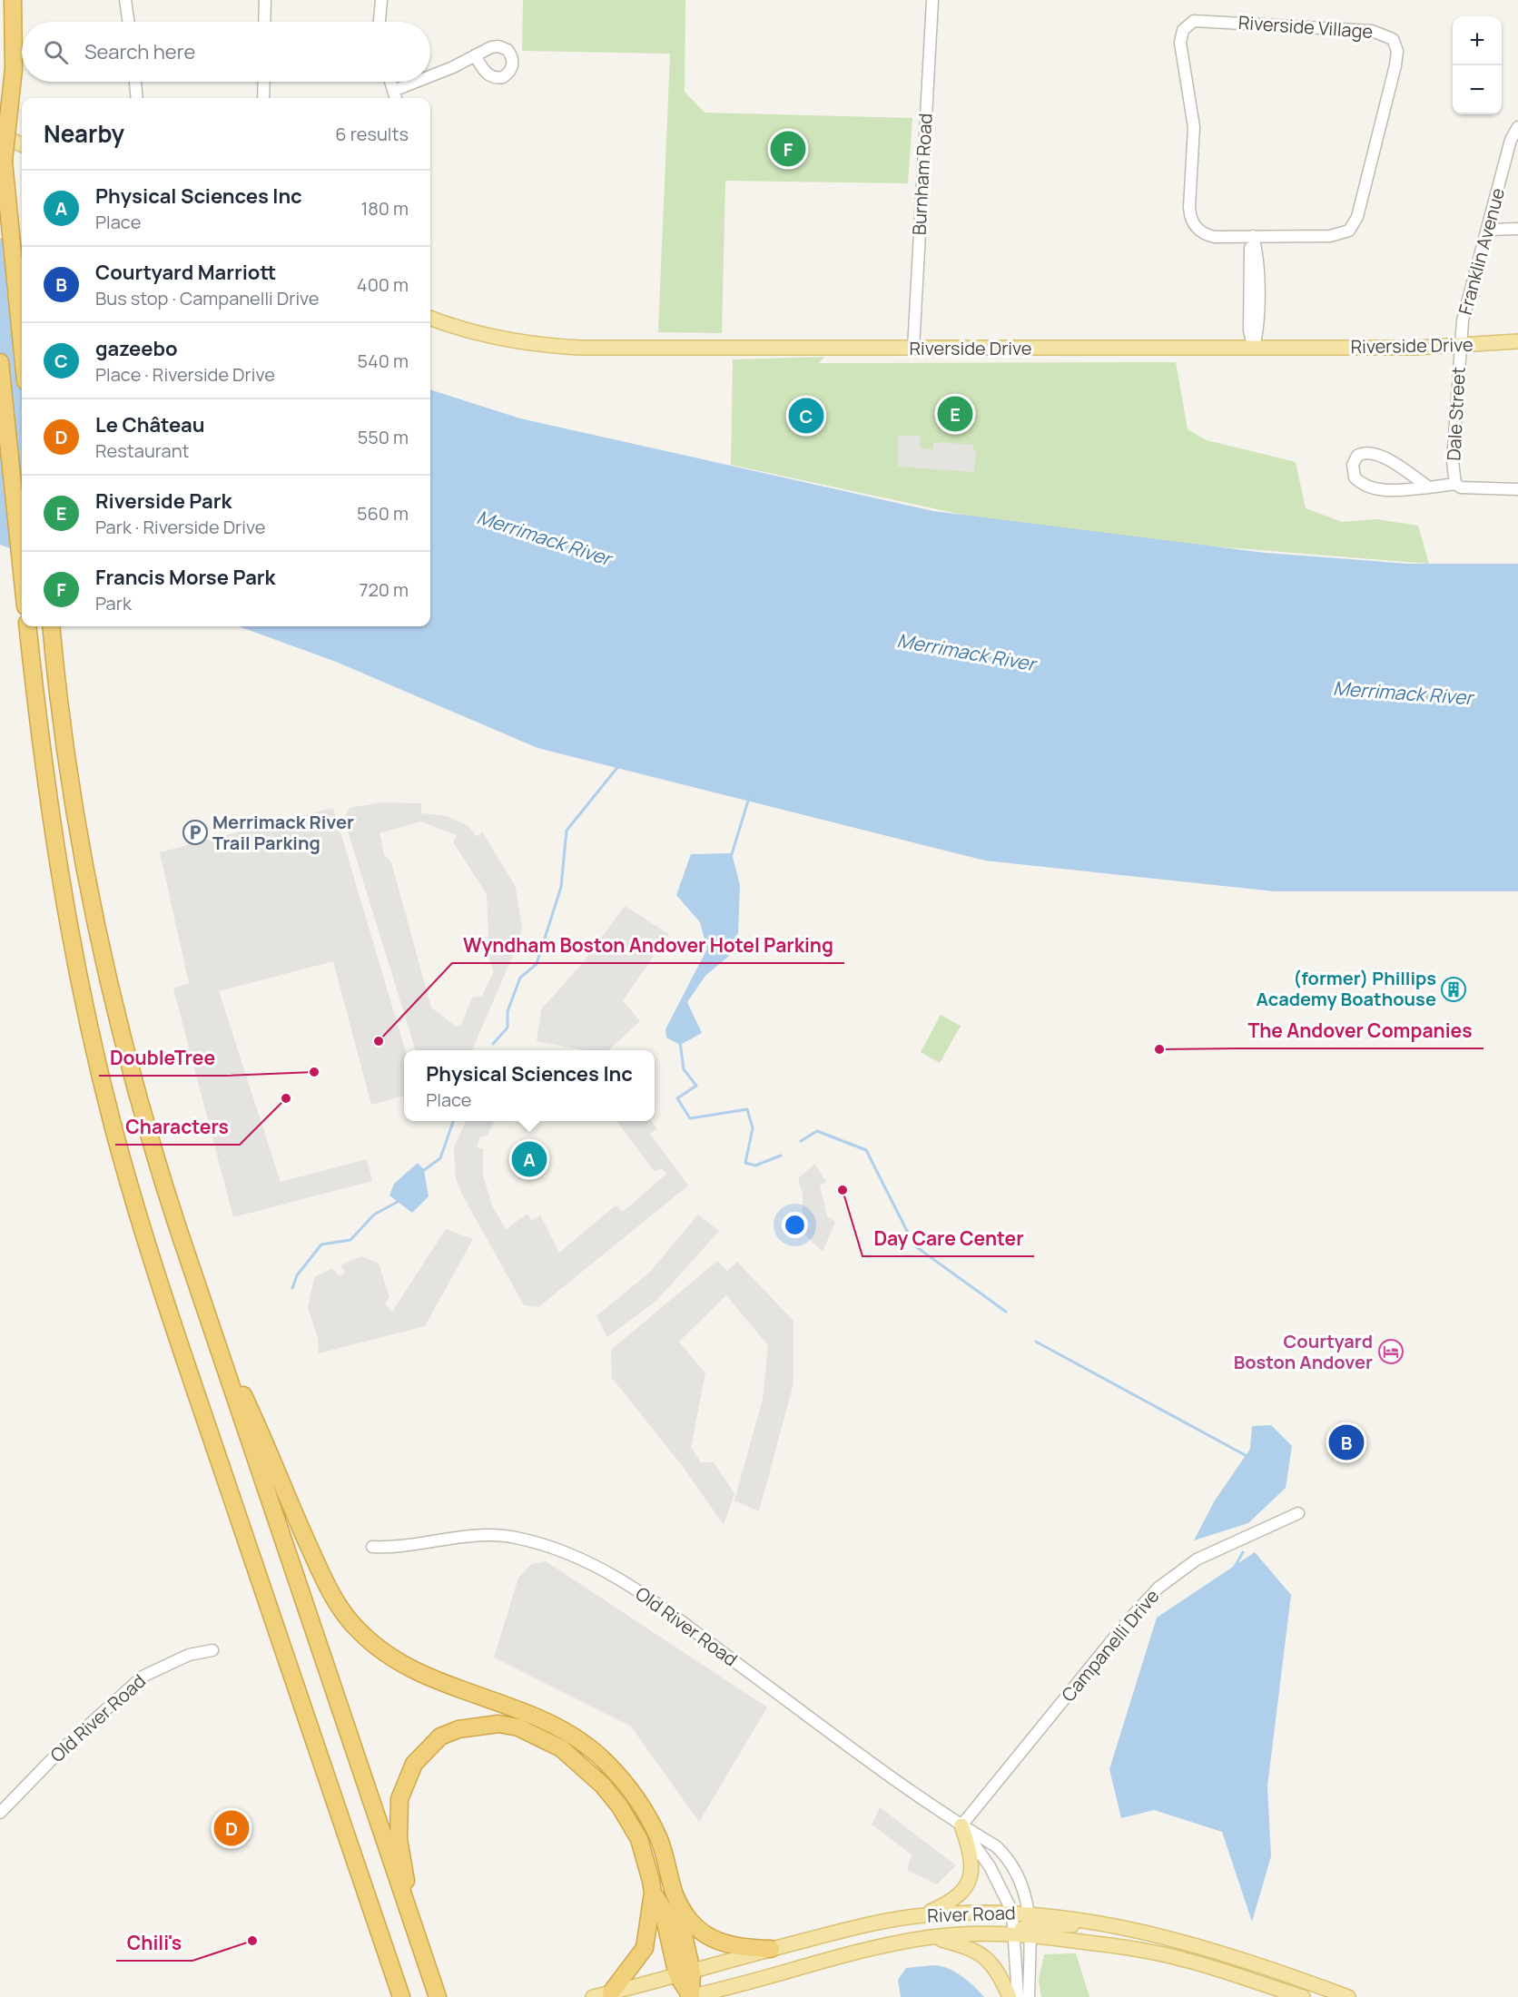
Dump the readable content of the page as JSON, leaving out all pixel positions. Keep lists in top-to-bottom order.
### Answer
{
  "streets": {
    "main road": ["Riverside Drive", "River Road"],
    "street": [
      "Riverside Village",
      "Burnham Road",
      "Franklin Avenue",
      "Dale Street",
      "Old River Road",
      "Campanelli Drive"
    ]
  },
  "crossings": [
    ["Burnham Road", "Riverside Drive"],
    ["Franklin Avenue", "Riverside Drive"],
    ["Franklin Avenue", "Dale Street"],
    ["Riverside Drive", "Dale Street"],
    ["Old River Road", "Campanelli Drive"],
    ["Old River Road", "River Road"]
  ],
  "water": ["Merrimack River"],
  "places": {
    "parking": ["Merrimack River Trail Parking"],
    "building": ["(former) Phillips Academy Boathouse"],
    "other": [
      "Wyndham Boston Andover Hotel Parking",
      "The Andover Companies",
      "DoubleTree",
      "Characters",
      "Day Care Center",
      "Chili's"
    ],
    "hotel": ["Courtyard Boston Andover"]
  },
  "page": {
    "map_buttons": ["+", "−"],
    "search": "Search here",
    "heading": ["Nearby", "6 results"],
    "pins": [
      "F",
      "E",
      "C",
      "A",
      "B",
      "D"
    ],
    "list": [
      {
        "mark": "A",
        "name": "Physical Sciences Inc",
        "note": "Place",
        "value": "180 m"
      },
      {
        "mark": "B",
        "name": "Courtyard Marriott",
        "note": "Bus stop · Campanelli Drive",
        "value": "400 m"
      },
      {
        "mark": "C",
        "name": "gazeebo",
        "note": "Place · Riverside Drive",
        "value": "540 m"
      },
      {
        "mark": "D",
        "name": "Le Château",
        "note": "Restaurant",
        "value": "550 m"
      },
      {
        "mark": "E",
        "name": "Riverside Park",
        "note": "Park · Riverside Drive",
        "value": "560 m"
      },
      {
        "mark": "F",
        "name": "Francis Morse Park",
        "note": "Park",
        "value": "720 m"
      }
    ],
    "popup": ["Physical Sciences Inc", "Place"]
  }
}
